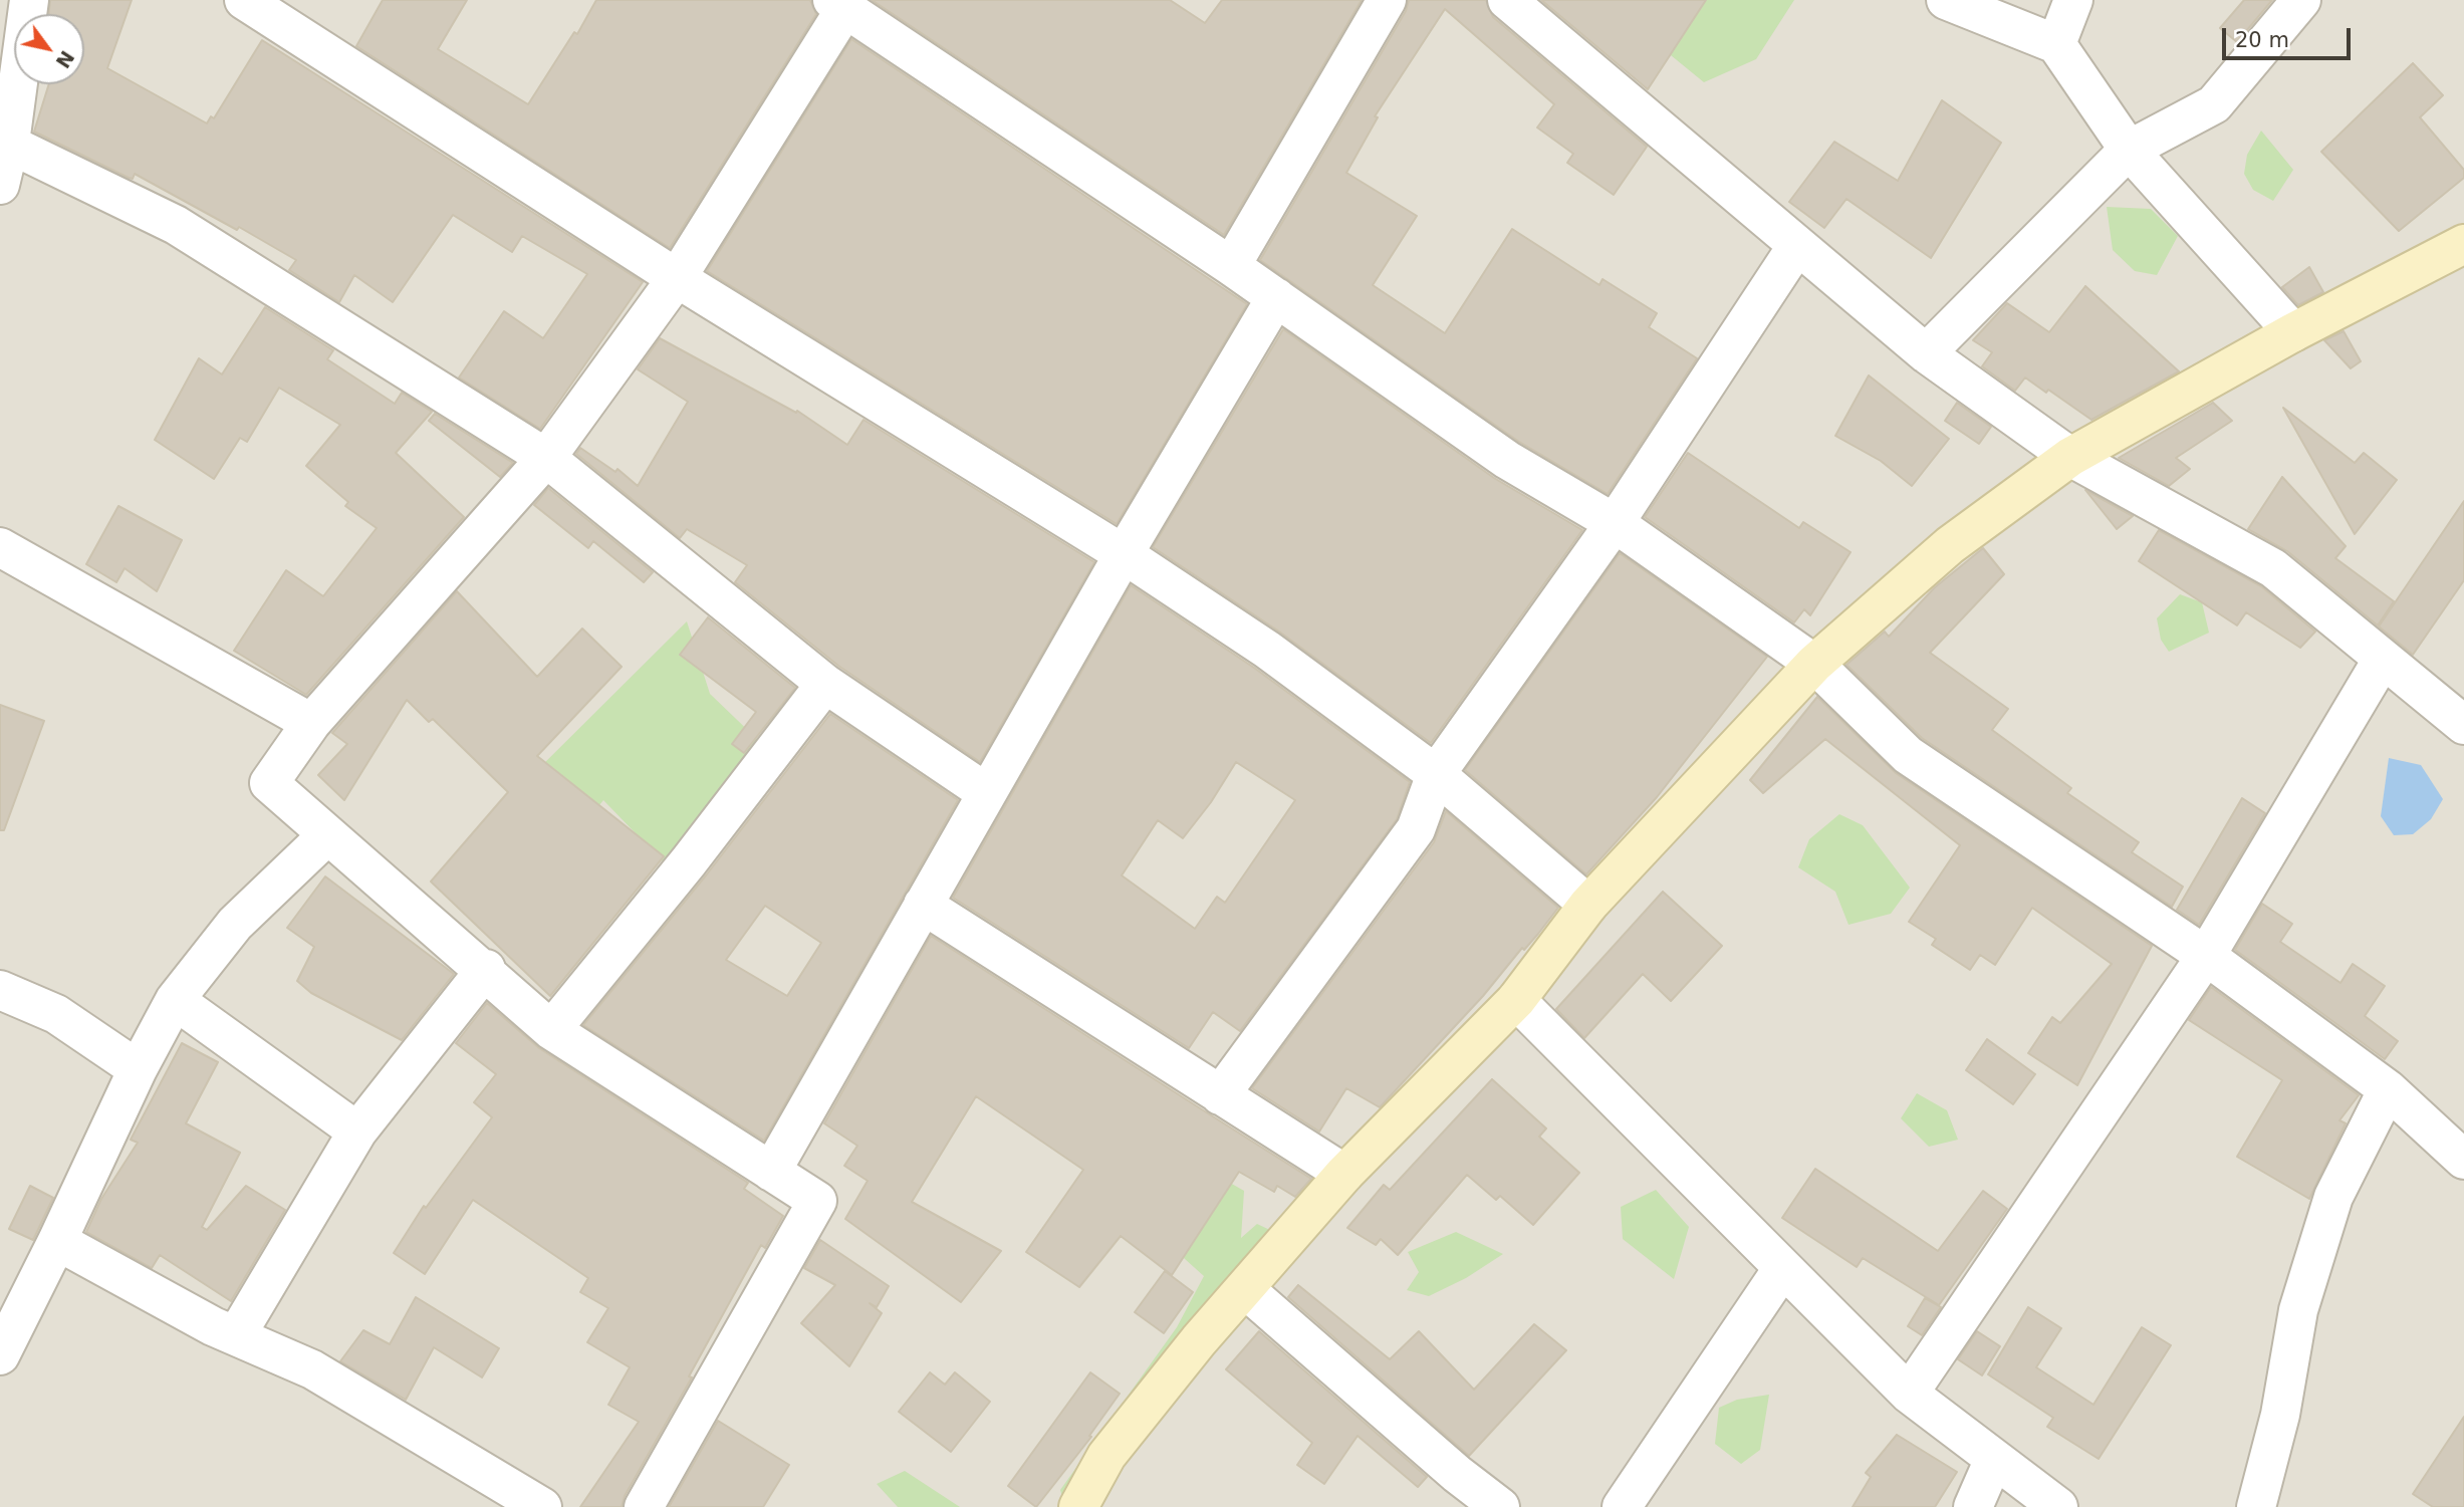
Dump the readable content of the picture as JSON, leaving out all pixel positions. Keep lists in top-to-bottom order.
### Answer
{
  "scale_bar": "20 m",
  "north": "bottom right"
}
